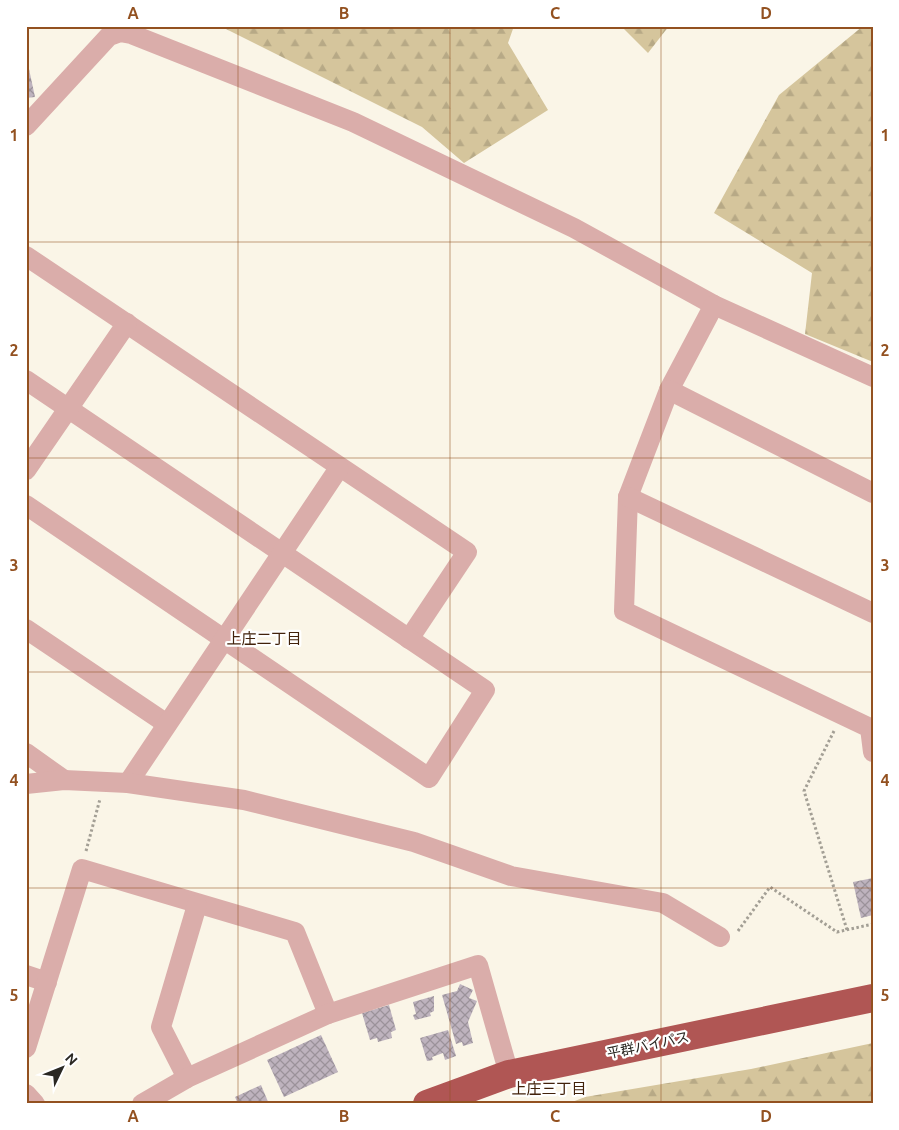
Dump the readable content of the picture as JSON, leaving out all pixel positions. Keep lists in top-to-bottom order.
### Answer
{
  "streets": {
    "highway": ["平群バイパス"]
  },
  "districts": ["上庄二丁目", "上庄三丁目"],
  "north": "top right",
  "grid": {
    "columns": [
      "A",
      "B",
      "C",
      "D"
    ],
    "rows": [
      "1",
      "2",
      "3",
      "4",
      "5"
    ]
  }
}
